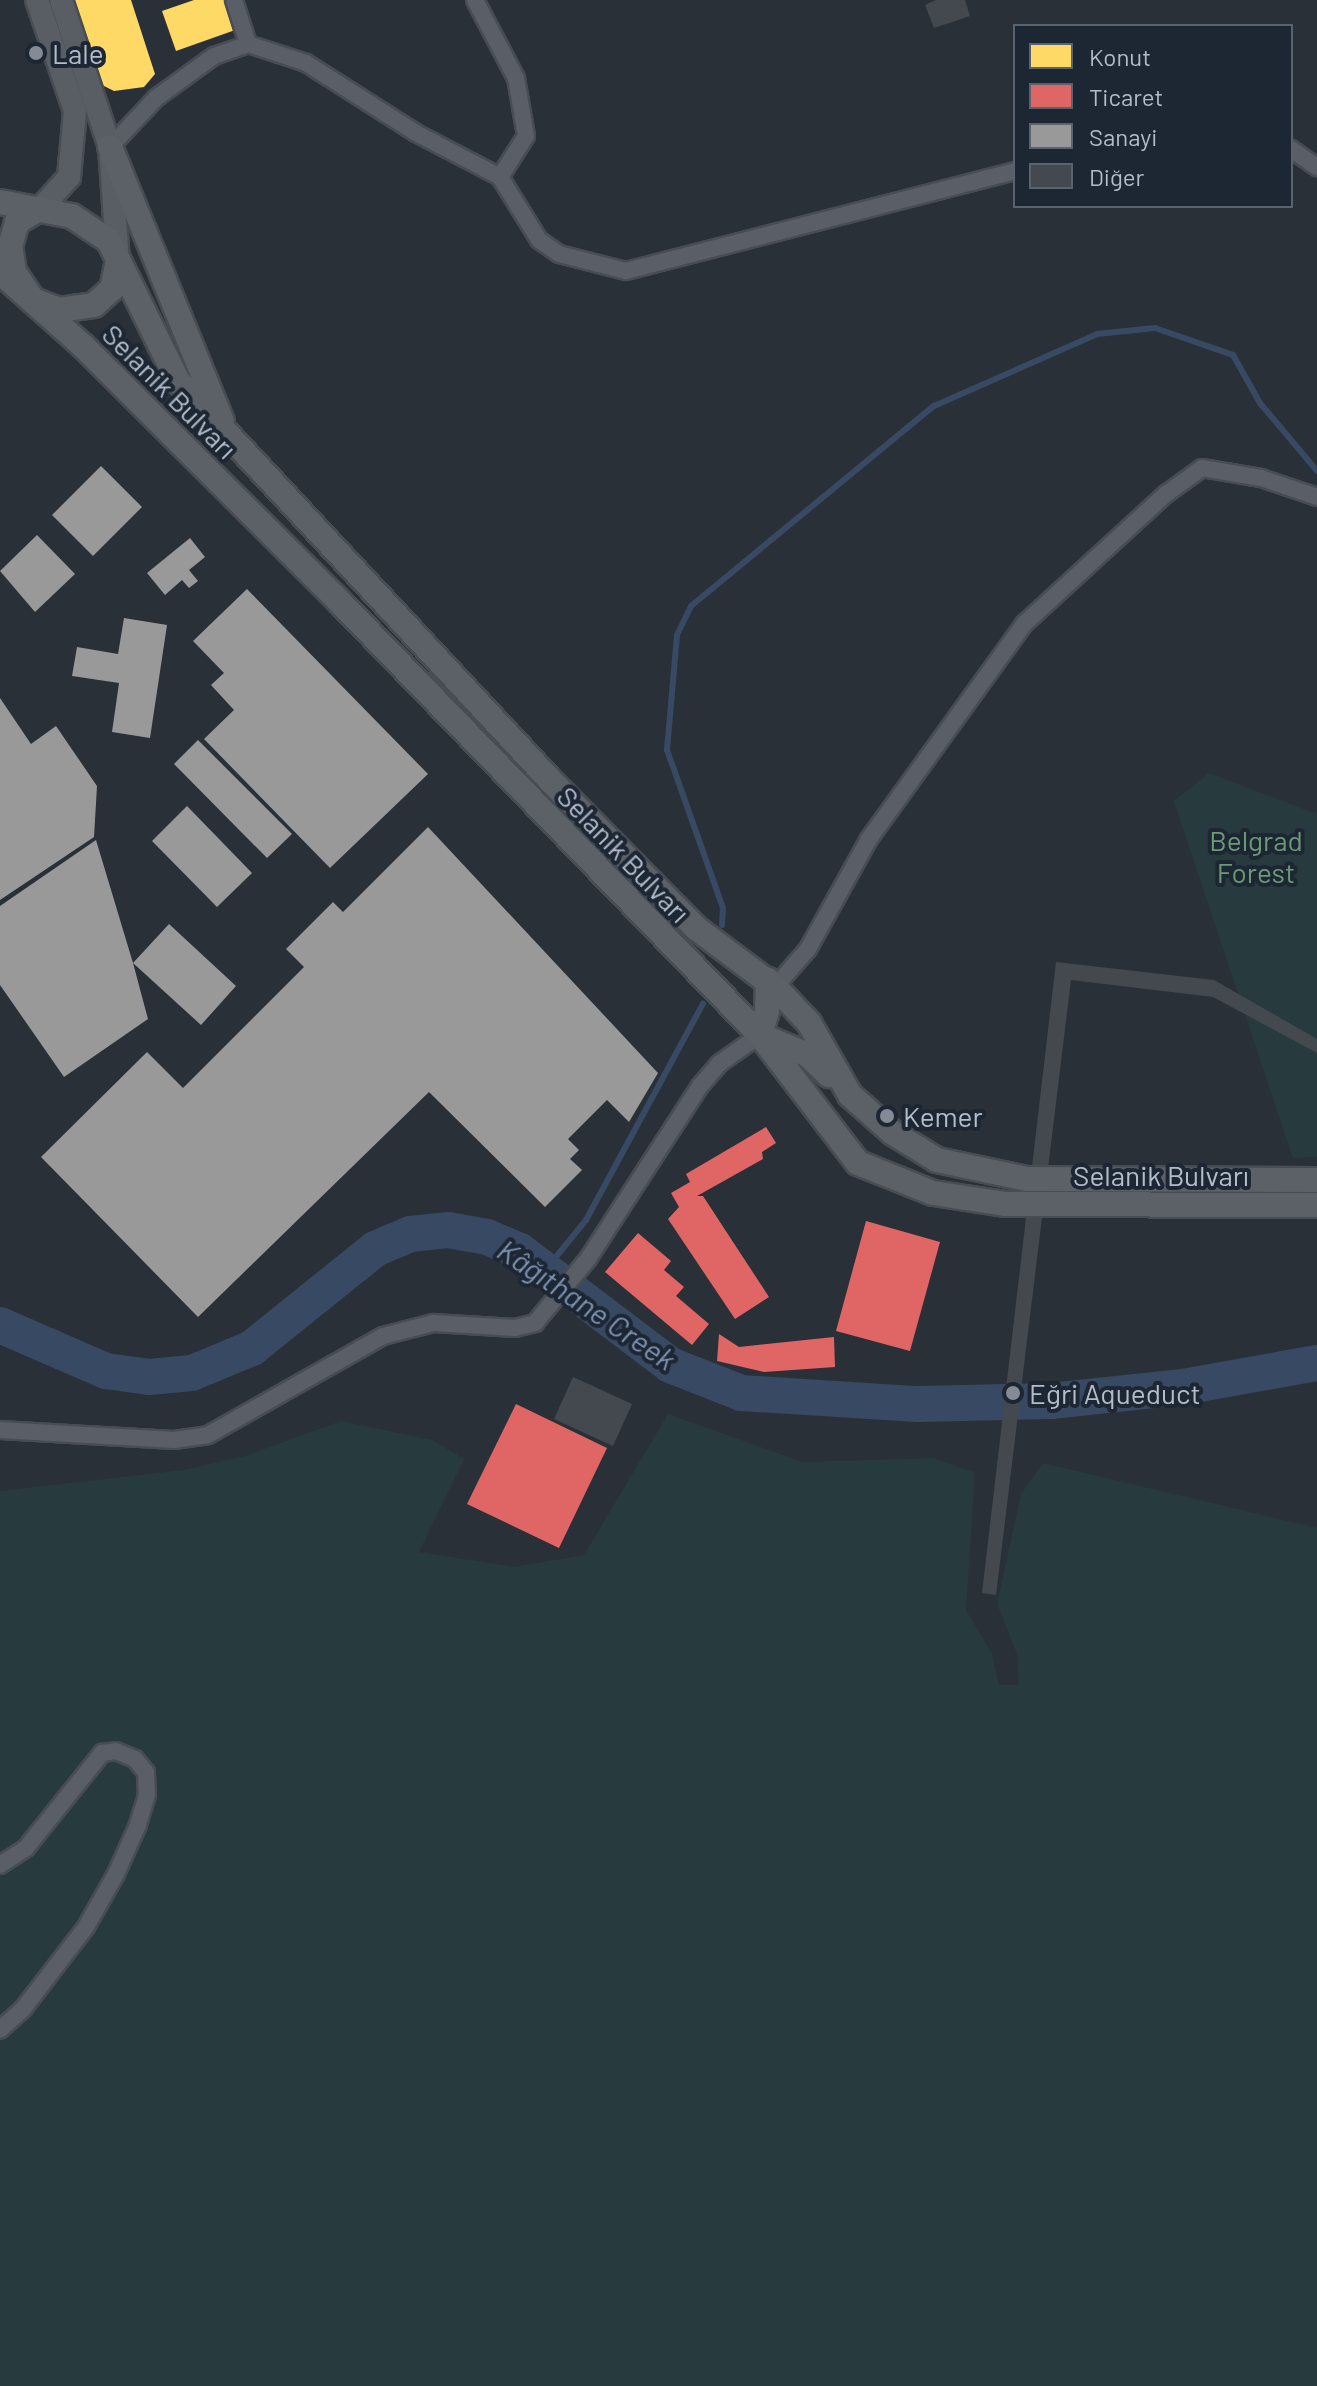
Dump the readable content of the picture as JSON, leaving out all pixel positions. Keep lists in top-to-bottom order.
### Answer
{
  "streets": {
    "main road": ["Selanik Bulvarı"]
  },
  "water": ["Kâğıthane Creek"],
  "parks": ["Belgrad Forest"],
  "places": ["Lale", "Kemer", "Eğri Aqueduct"],
  "legend": [
    "Konut",
    "Ticaret",
    "Sanayi",
    "Diğer"
  ]
}
